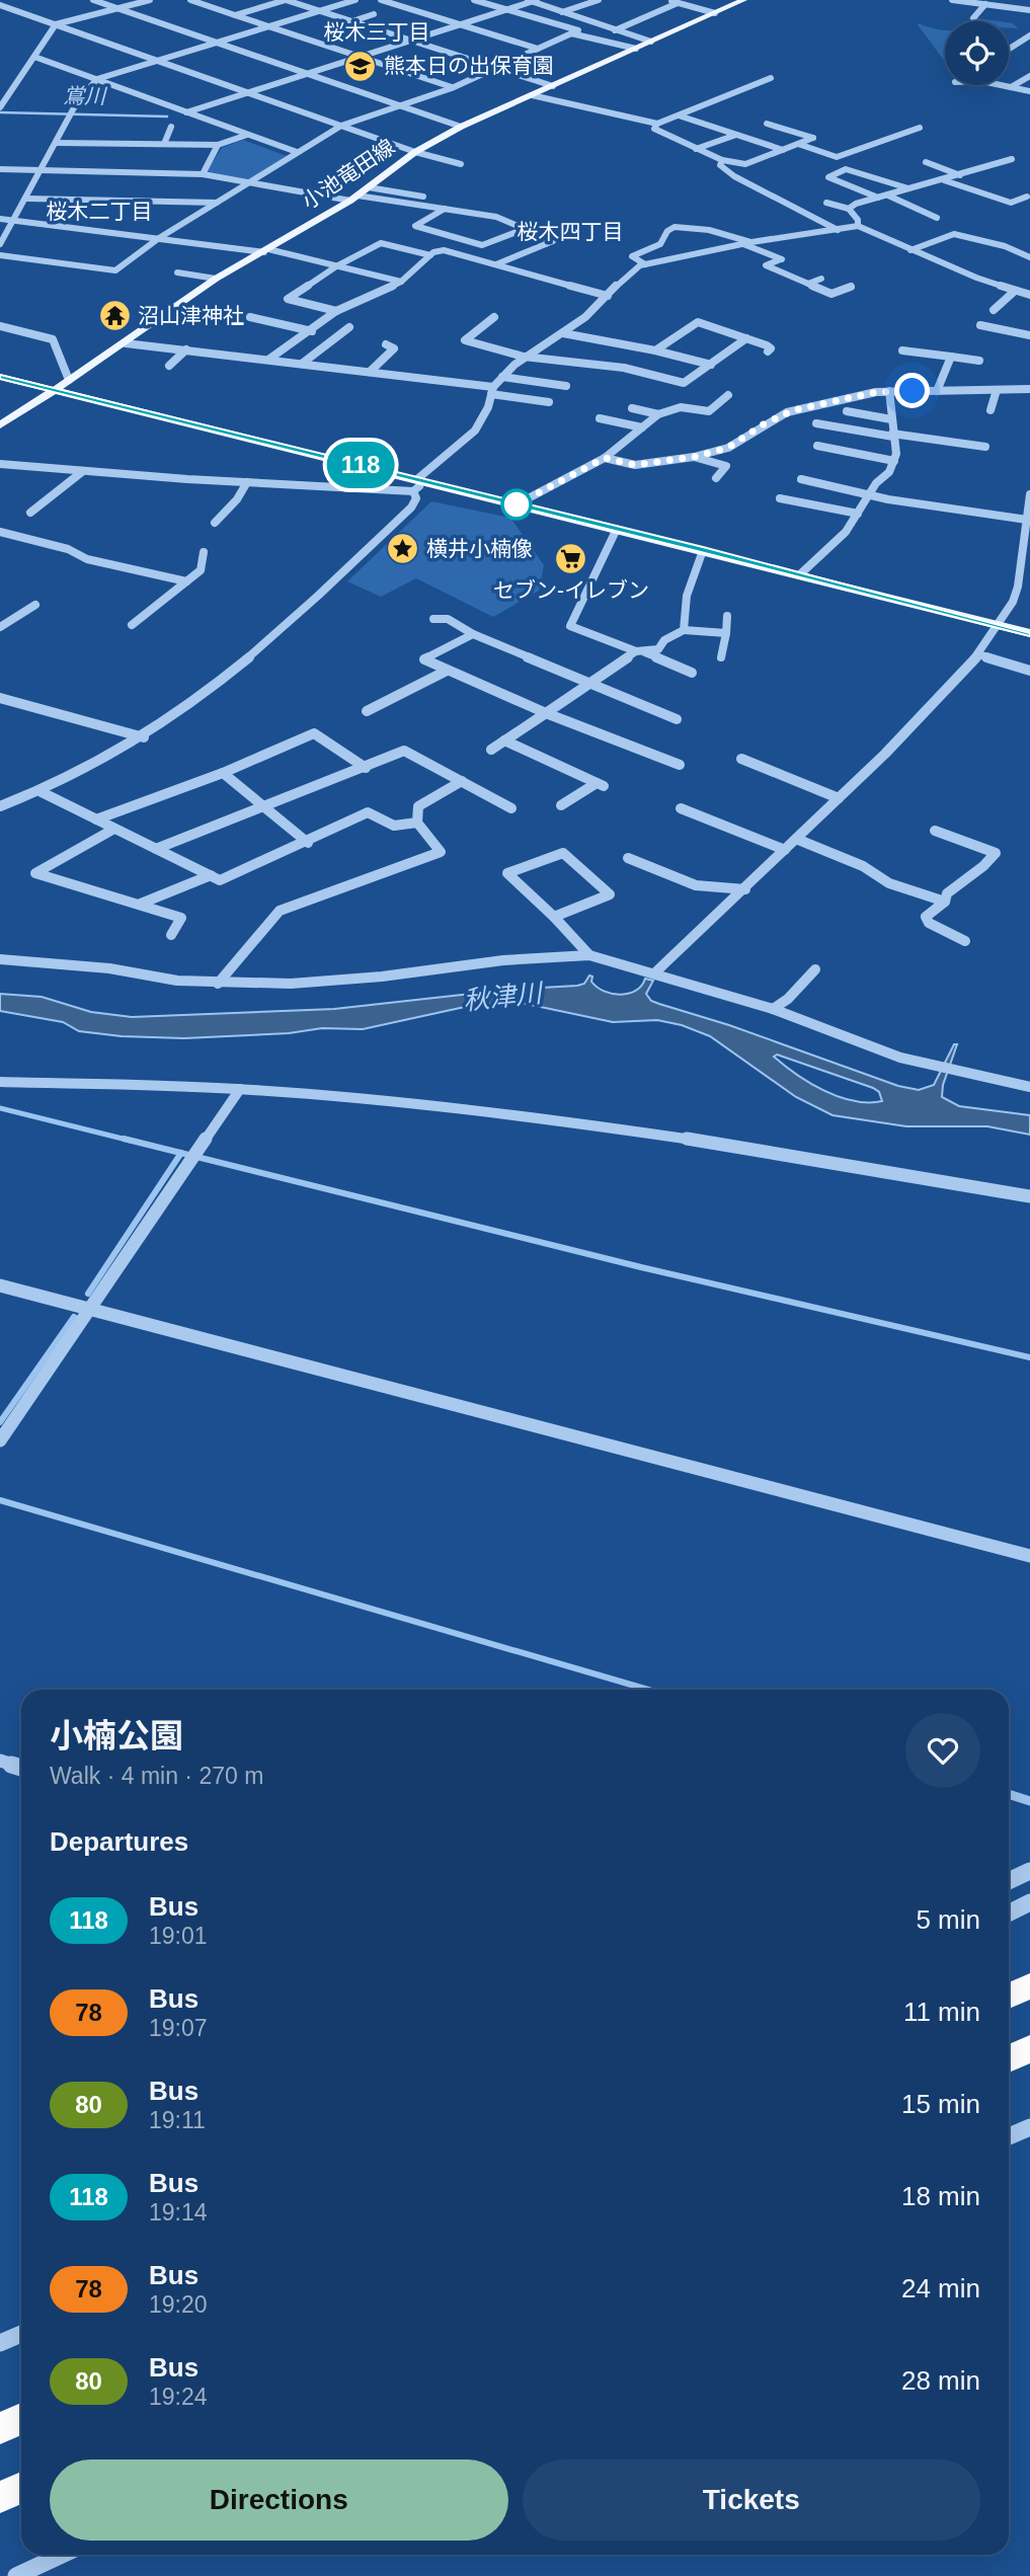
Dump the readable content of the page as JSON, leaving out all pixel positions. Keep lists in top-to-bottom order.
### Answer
{
  "streets": {
    "main road": ["小池竜田線"]
  },
  "districts": ["桜木三丁目", "桜木二丁目", "桜木四丁目"],
  "water": ["鴬川", "秋津川"],
  "places": {
    "school or university": ["熊本日の出保育園"],
    "temple": ["沼山津神社"],
    "place": ["横井小楠像"],
    "supermarket": ["セブン-イレブン"]
  },
  "lines": ["bus line 118"],
  "page": {
    "on_map": "118",
    "heading": [
      ["小楠公園", "Walk · 4 min · 270 m"],
      "Departures"
    ],
    "list": [
      {
        "mark": "118",
        "name": "Bus",
        "note": "19:01",
        "value": "5 min"
      },
      {
        "mark": "78",
        "name": "Bus",
        "note": "19:07",
        "value": "11 min"
      },
      {
        "mark": "80",
        "name": "Bus",
        "note": "19:11",
        "value": "15 min"
      },
      {
        "mark": "118",
        "name": "Bus",
        "note": "19:14",
        "value": "18 min"
      },
      {
        "mark": "78",
        "name": "Bus",
        "note": "19:20",
        "value": "24 min"
      },
      {
        "mark": "80",
        "name": "Bus",
        "note": "19:24",
        "value": "28 min"
      }
    ],
    "buttons": ["Directions", "Tickets"]
  }
}
